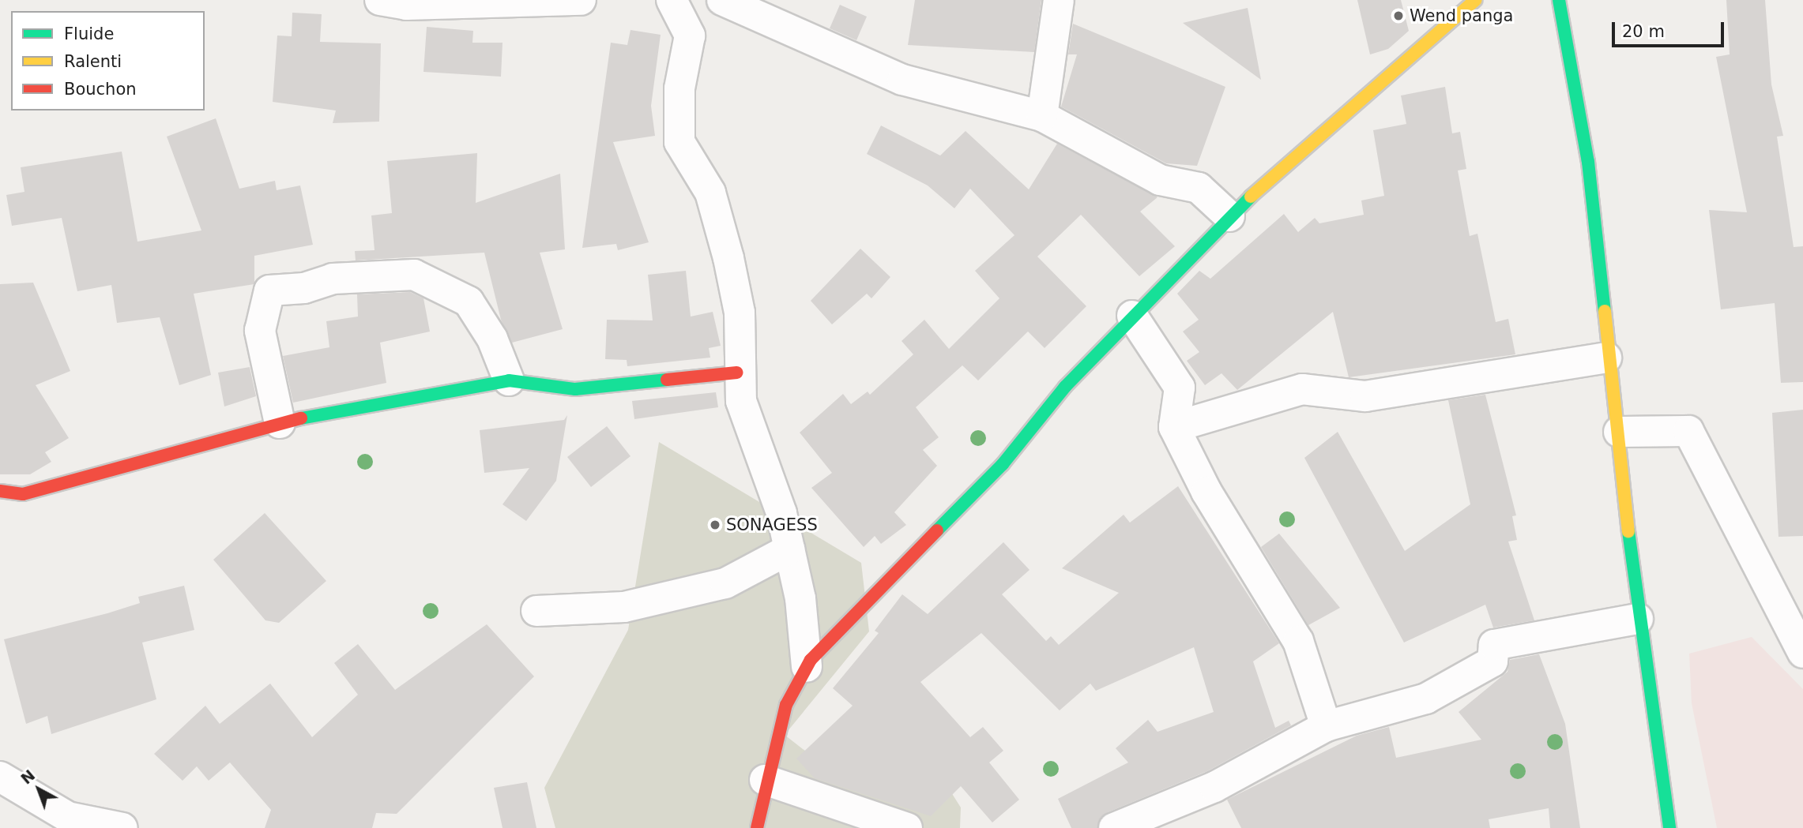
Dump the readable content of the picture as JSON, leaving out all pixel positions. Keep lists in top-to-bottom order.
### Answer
{
  "places": ["Wend panga", "SONAGESS"],
  "legend": ["Fluide", "Ralenti", "Bouchon"],
  "scale_bar": "20 m",
  "north": "top left"
}
